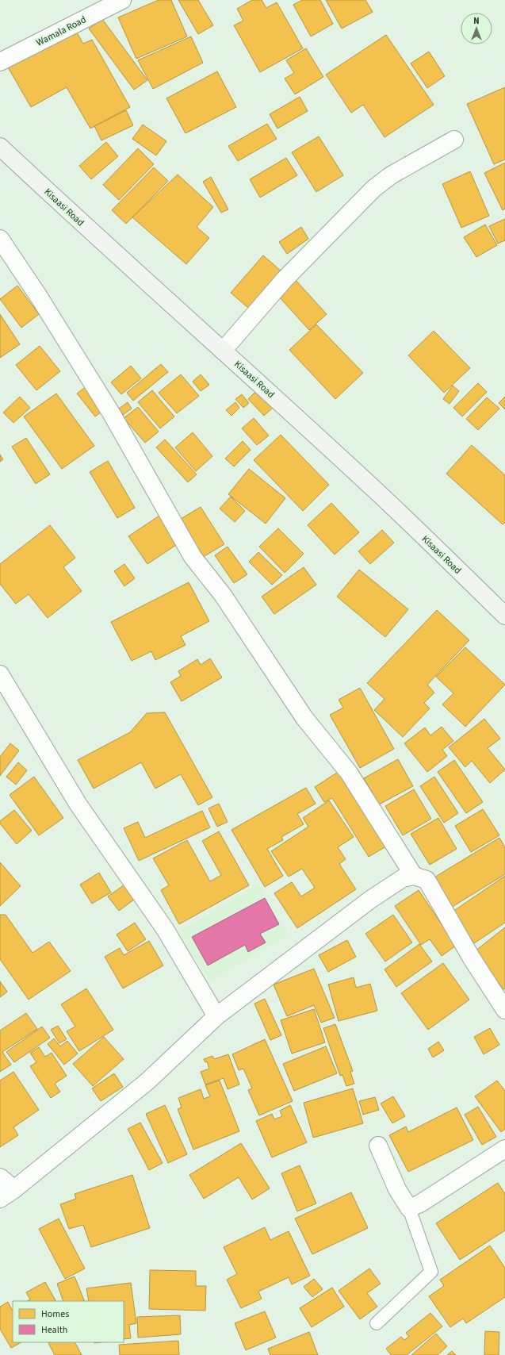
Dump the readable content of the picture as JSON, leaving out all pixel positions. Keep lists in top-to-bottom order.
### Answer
{
  "streets": {
    "main road": ["Kisaasi Road"],
    "street": ["Wamala Road"]
  },
  "legend": ["Homes", "Health"],
  "north": "top"
}
